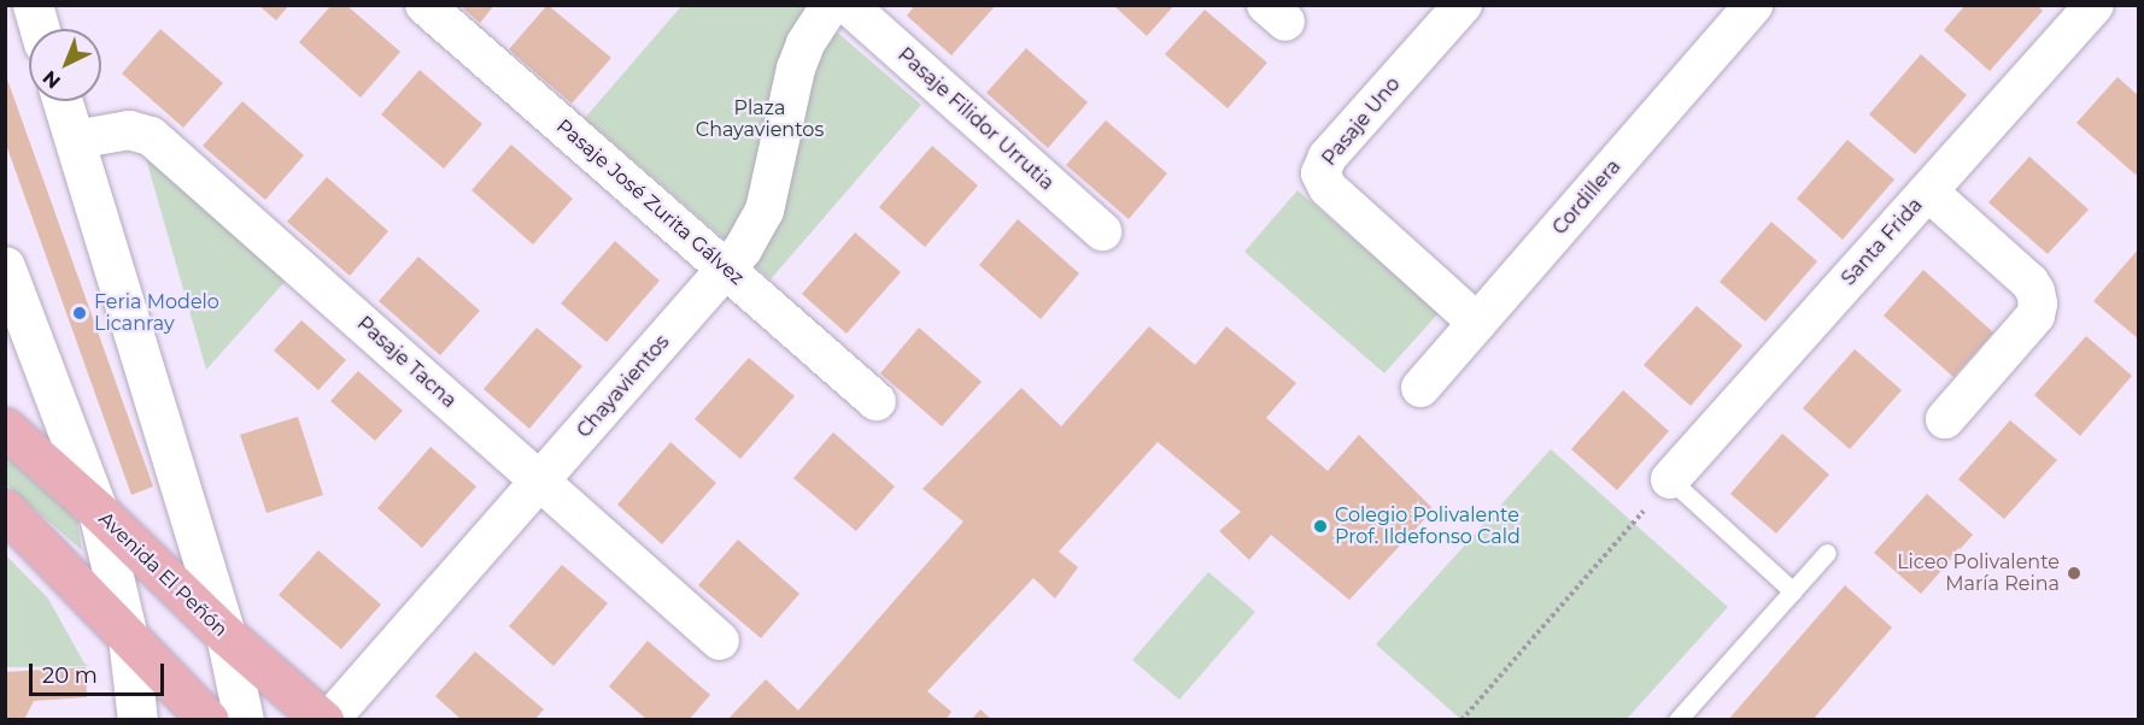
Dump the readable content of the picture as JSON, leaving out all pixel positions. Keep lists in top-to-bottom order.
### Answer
{
  "streets": {
    "main road": ["Avenida El Peñón"],
    "street": [
      "Pasaje Filidor Urrutia",
      "Pasaje Uno",
      "Cordillera",
      "Pasaje José Zurita Gálvez",
      "Santa Frida",
      "Pasaje Tacna",
      "Chayavientos"
    ]
  },
  "crossings": [
    ["Pasaje Uno", "Cordillera"],
    ["Pasaje José Zurita Gálvez", "Chayavientos"],
    ["Pasaje Tacna", "Chayavientos"]
  ],
  "parks": ["Plaza Chayavientos"],
  "places": ["Feria Modelo Licanray", "Colegio Polivalente Prof. Ildefonso Cald", "Liceo Polivalente María Reina"],
  "scale_bar": "20 m",
  "north": "bottom left"
}
